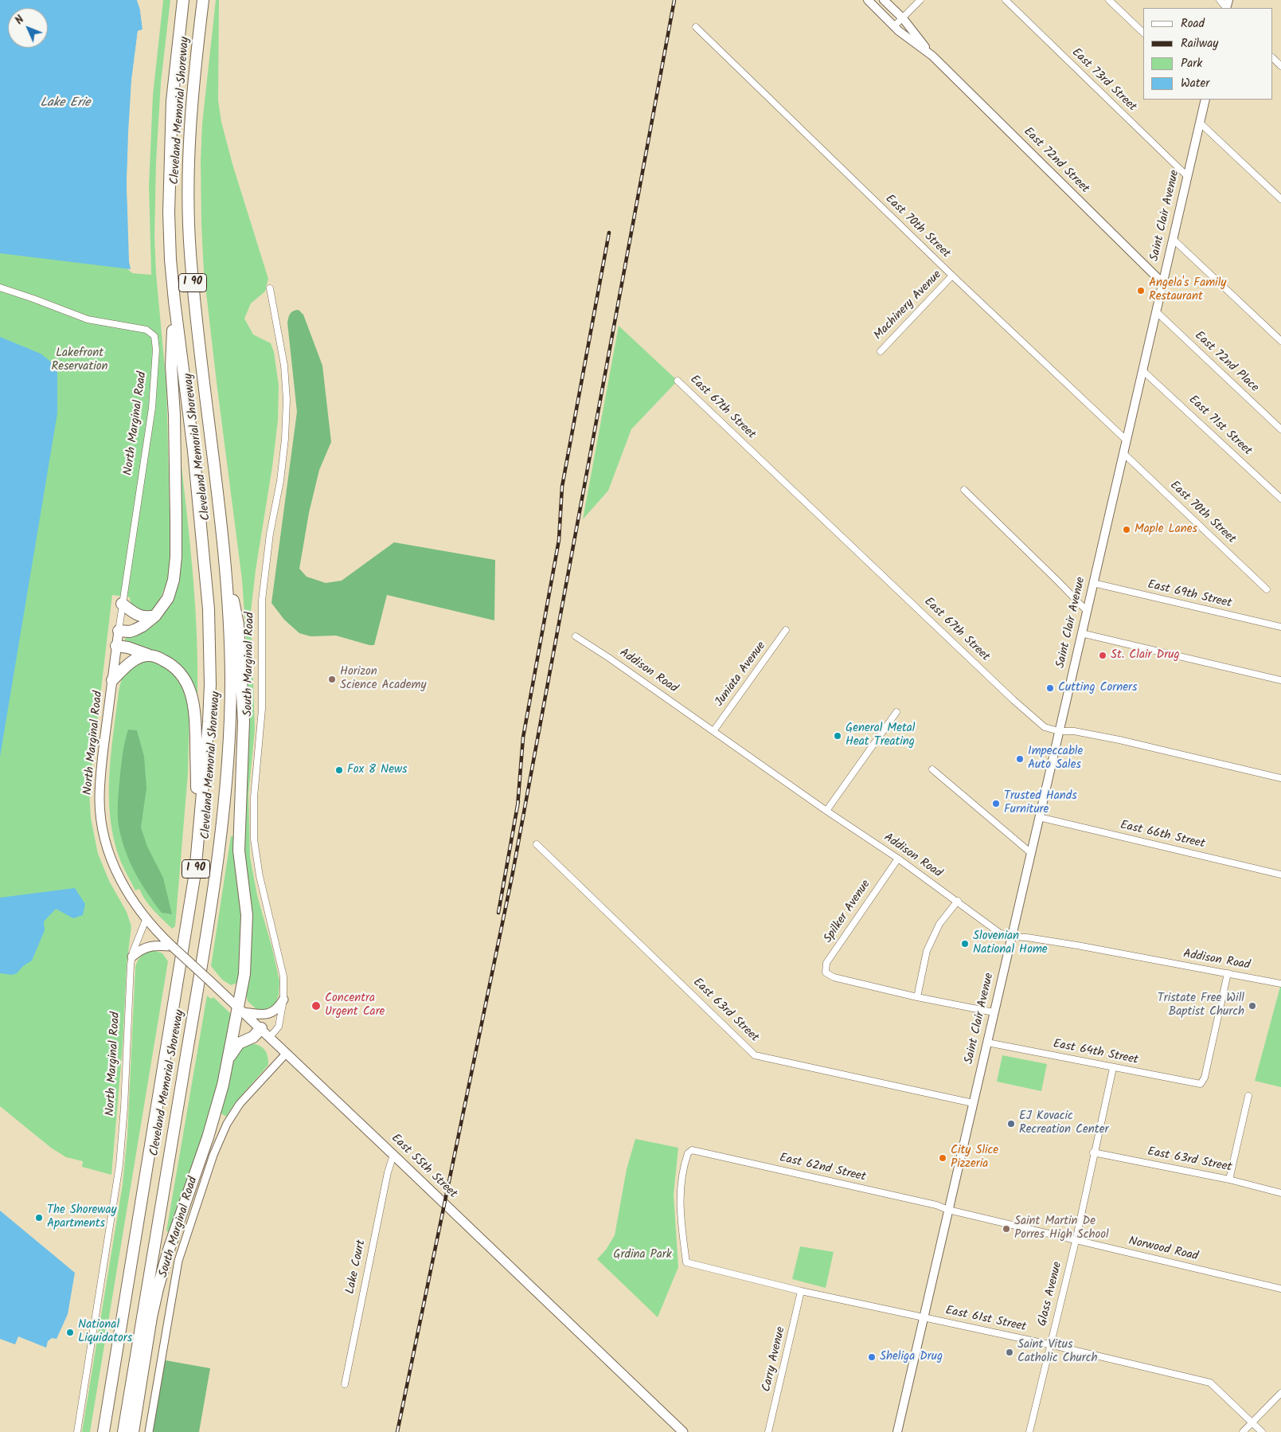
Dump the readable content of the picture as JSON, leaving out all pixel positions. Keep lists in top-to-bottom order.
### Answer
{
  "streets": {
    "highway": ["Cleveland Memorial Shoreway", "I 90"],
    "main road": [
      "East 72nd Street",
      "Saint Clair Avenue",
      "North Marginal Road",
      "East 55th Street"
    ],
    "street": [
      "East 73rd Street",
      "East 70th Street",
      "Machinery Avenue",
      "East 72nd Place",
      "East 67th Street",
      "East 71st Street",
      "East 69th Street",
      "South Marginal Road",
      "Addison Road",
      "Juniata Avenue",
      "East 66th Street",
      "Spilker Avenue",
      "East 63rd Street",
      "East 64th Street",
      "East 62nd Street",
      "Norwood Road",
      "Lake Court",
      "Glass Avenue",
      "East 61st Street",
      "Carry Avenue"
    ]
  },
  "crossings": [
    ["East 73rd Street", "Saint Clair Avenue"],
    ["East 72nd Street", "Saint Clair Avenue"],
    ["Saint Clair Avenue", "East 70th Street"],
    ["Saint Clair Avenue", "East 72nd Place"],
    ["Saint Clair Avenue", "East 67th Street"],
    ["Saint Clair Avenue", "East 71st Street"],
    ["Saint Clair Avenue", "East 69th Street"],
    ["Saint Clair Avenue", "Addison Road"],
    ["Saint Clair Avenue", "East 66th Street"],
    ["Saint Clair Avenue", "East 63rd Street"],
    ["Saint Clair Avenue", "East 64th Street"],
    ["Saint Clair Avenue", "East 62nd Street"],
    ["Saint Clair Avenue", "Norwood Road"],
    ["Saint Clair Avenue", "East 61st Street"],
    ["East 70th Street", "Machinery Avenue"],
    ["North Marginal Road", "East 55th Street"],
    ["South Marginal Road", "East 55th Street"],
    ["Addison Road", "Juniata Avenue"],
    ["Addison Road", "Spilker Avenue"],
    ["Addison Road", "East 64th Street"],
    ["East 63rd Street", "Glass Avenue"],
    ["East 64th Street", "Glass Avenue"],
    ["East 55th Street", "Lake Court"],
    ["East 62nd Street", "Norwood Road"],
    ["East 62nd Street", "East 61st Street"],
    ["Norwood Road", "Glass Avenue"],
    ["Glass Avenue", "East 61st Street"],
    ["East 61st Street", "Carry Avenue"]
  ],
  "water": ["Lake Erie"],
  "parks": ["Lakefront Reservation", "Grdina Park"],
  "places": [
    "Angela's Family Restaurant",
    "Maple Lanes",
    "St. Clair Drug",
    "Horizon Science Academy",
    "Cutting Corners",
    "General Metal Heat Treating",
    "Impeccable Auto Sales",
    "Fox 8 News",
    "Trusted Hands Furniture",
    "Slovenian National Home",
    "Concentra Urgent Care",
    "Tristate Free Will Baptist Church",
    "EJ Kovacic Recreation Center",
    "City Slice Pizzeria",
    "The Shoreway Apartments",
    "Saint Martin De Porres High School",
    "National Liquidators",
    "Saint Vitus Catholic Church",
    "Sheliga Drug"
  ],
  "legend": [
    "Road",
    "Railway",
    "Park",
    "Water"
  ],
  "north": "top left"
}
